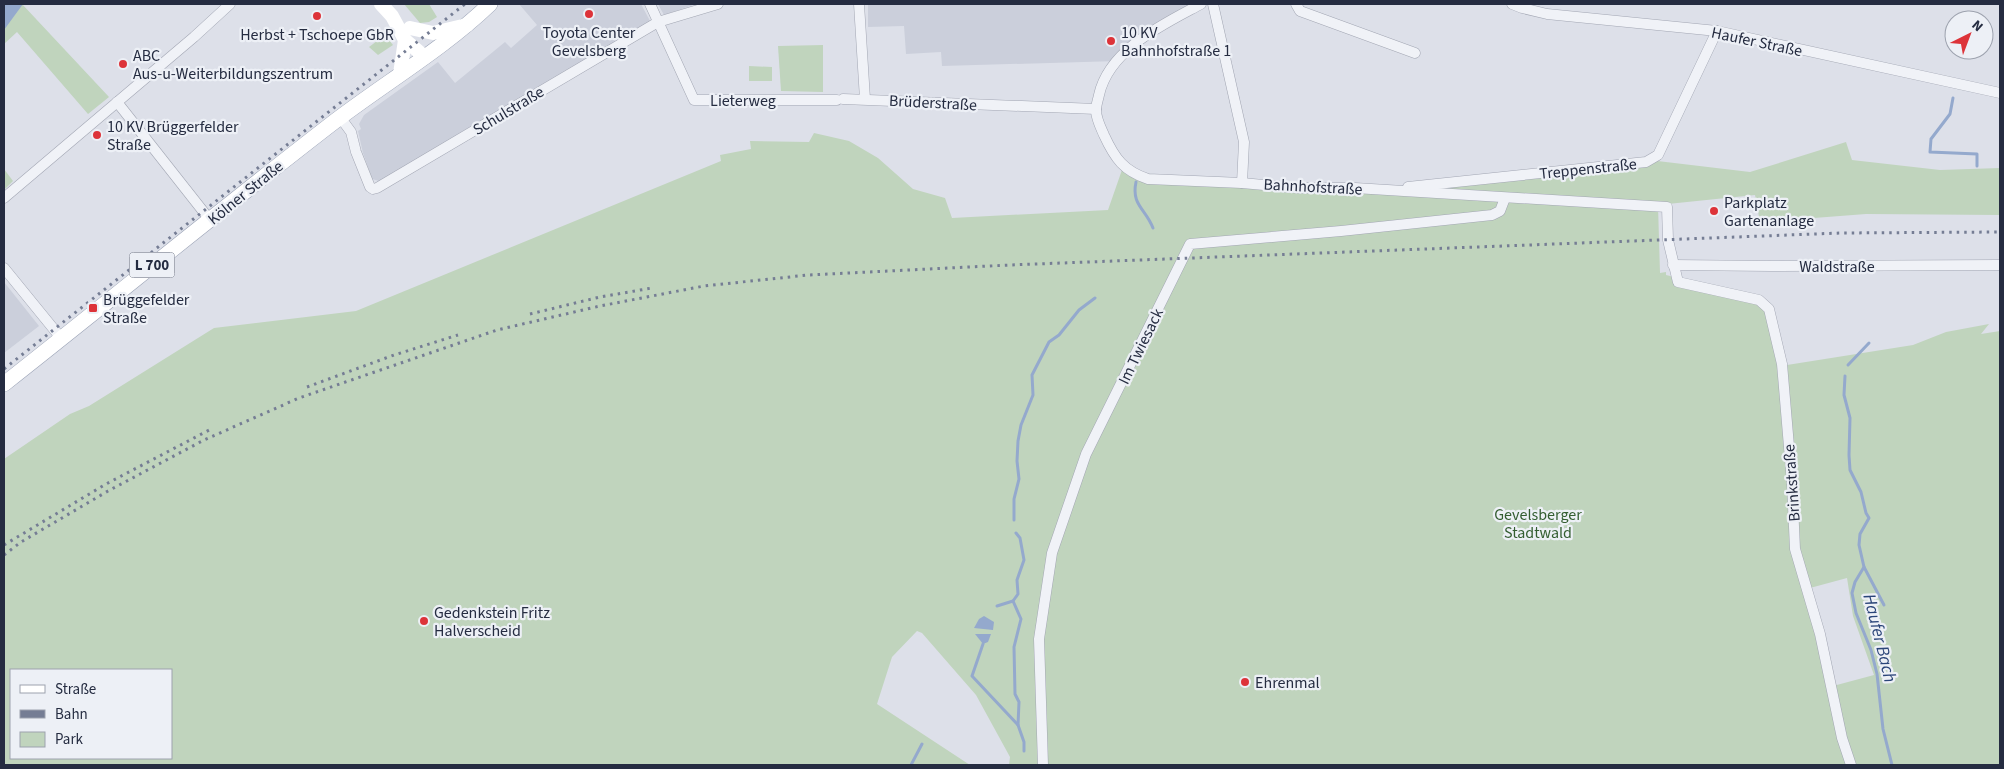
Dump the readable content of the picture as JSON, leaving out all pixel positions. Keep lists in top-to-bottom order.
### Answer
{
  "streets": {
    "main road": ["Kölner Straße", "L 700"],
    "street": [
      "Haufer Straße",
      "Lieterweg",
      "Brüderstraße",
      "Schulstraße",
      "Treppenstraße",
      "Bahnhofstraße",
      "Waldstraße",
      "Im Twiesack",
      "Brinkstraße"
    ]
  },
  "crossings": [
    ["Haufer Straße", "Treppenstraße"],
    ["Lieterweg", "Brüderstraße"],
    ["Lieterweg", "Schulstraße"],
    ["Brüderstraße", "Bahnhofstraße"],
    ["Schulstraße", "Kölner Straße"],
    ["Treppenstraße", "Bahnhofstraße"],
    ["Bahnhofstraße", "Waldstraße"],
    ["Bahnhofstraße", "Im Twiesack"],
    ["Bahnhofstraße", "Brinkstraße"],
    ["Kölner Straße", "L 700"],
    ["Waldstraße", "Brinkstraße"]
  ],
  "water": ["Haufer Bach"],
  "parks": ["Gevelsberger Stadtwald"],
  "places": {
    "other": [
      "Toyota Center Gevelsberg",
      "Herbst + Tschoepe GbR",
      "10 KV Bahnhofstraße 1",
      "ABC Aus-u-Weiterbildungszentrum",
      "10 KV Brüggerfelder Straße",
      "Parkplatz Gartenanlage",
      "Gedenkstein Fritz Halverscheid",
      "Ehrenmal"
    ],
    "transit": ["Brüggefelder Straße"]
  },
  "legend": ["Straße", "Bahn", "Park"],
  "north": "top right"
}
